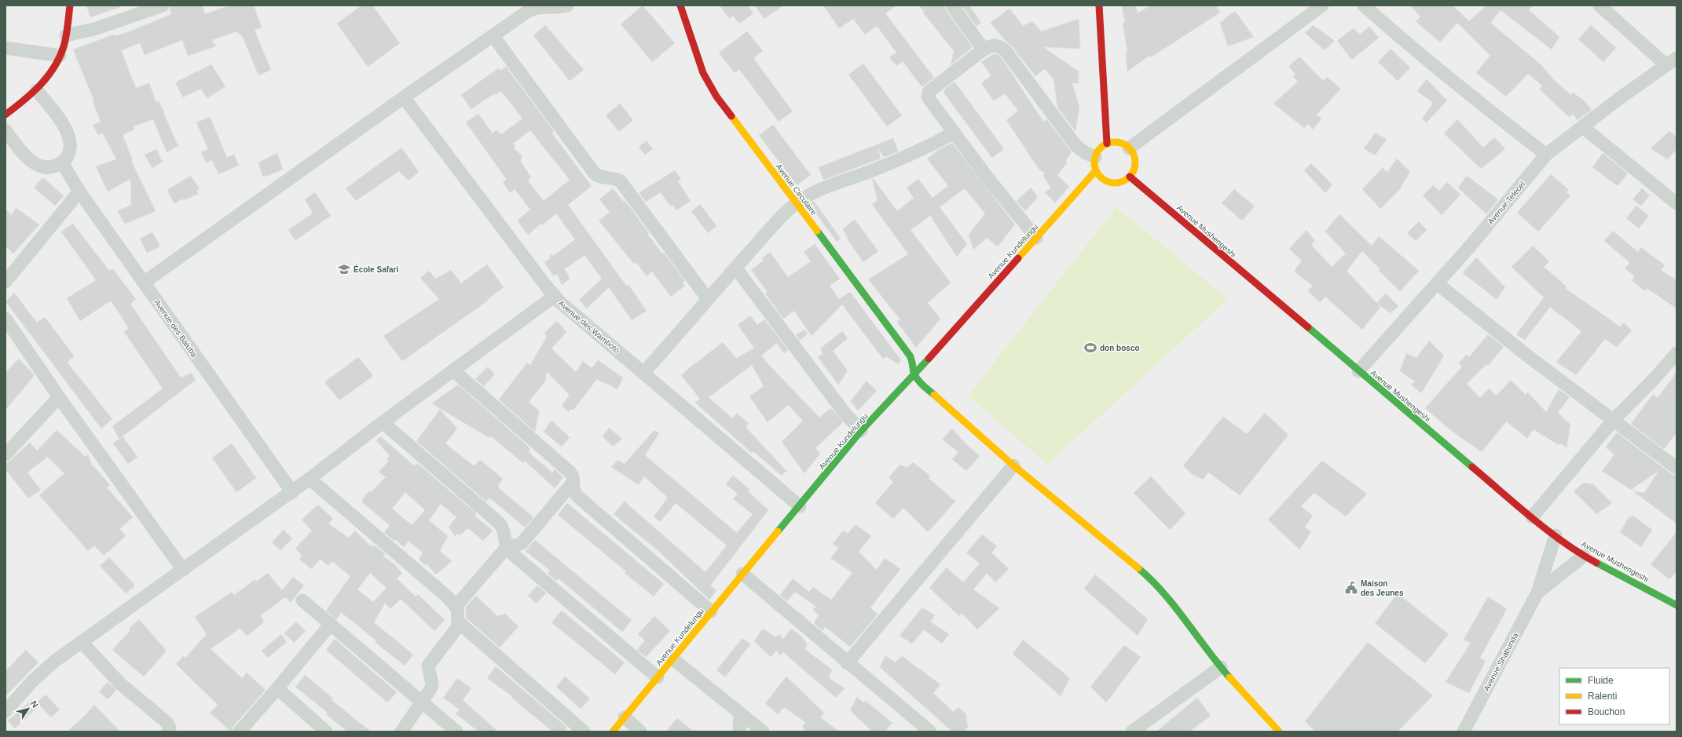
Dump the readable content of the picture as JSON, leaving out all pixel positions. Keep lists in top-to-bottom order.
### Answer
{
  "streets": {
    "street": [
      "Avenue Circulaire",
      "Avenue Telecel",
      "Avenue Mushengeshi",
      "Avenue Kundelungu",
      "Avenue des Wamboto",
      "Avenue des Baluba",
      "Avenue Shabunda"
    ]
  },
  "crossings": [
    ["Avenue Circulaire", "Avenue Kundelungu"],
    ["Avenue Telecel", "Avenue Mushengeshi"],
    ["Avenue Mushengeshi", "Avenue Kundelungu"],
    ["Avenue Kundelungu", "Avenue des Wamboto"]
  ],
  "places": {
    "school or university": ["École Safari"],
    "sports": ["don bosco"],
    "public building": ["Maison des Jeunes"]
  },
  "legend": ["Fluide", "Ralenti", "Bouchon"],
  "north": "top right"
}
